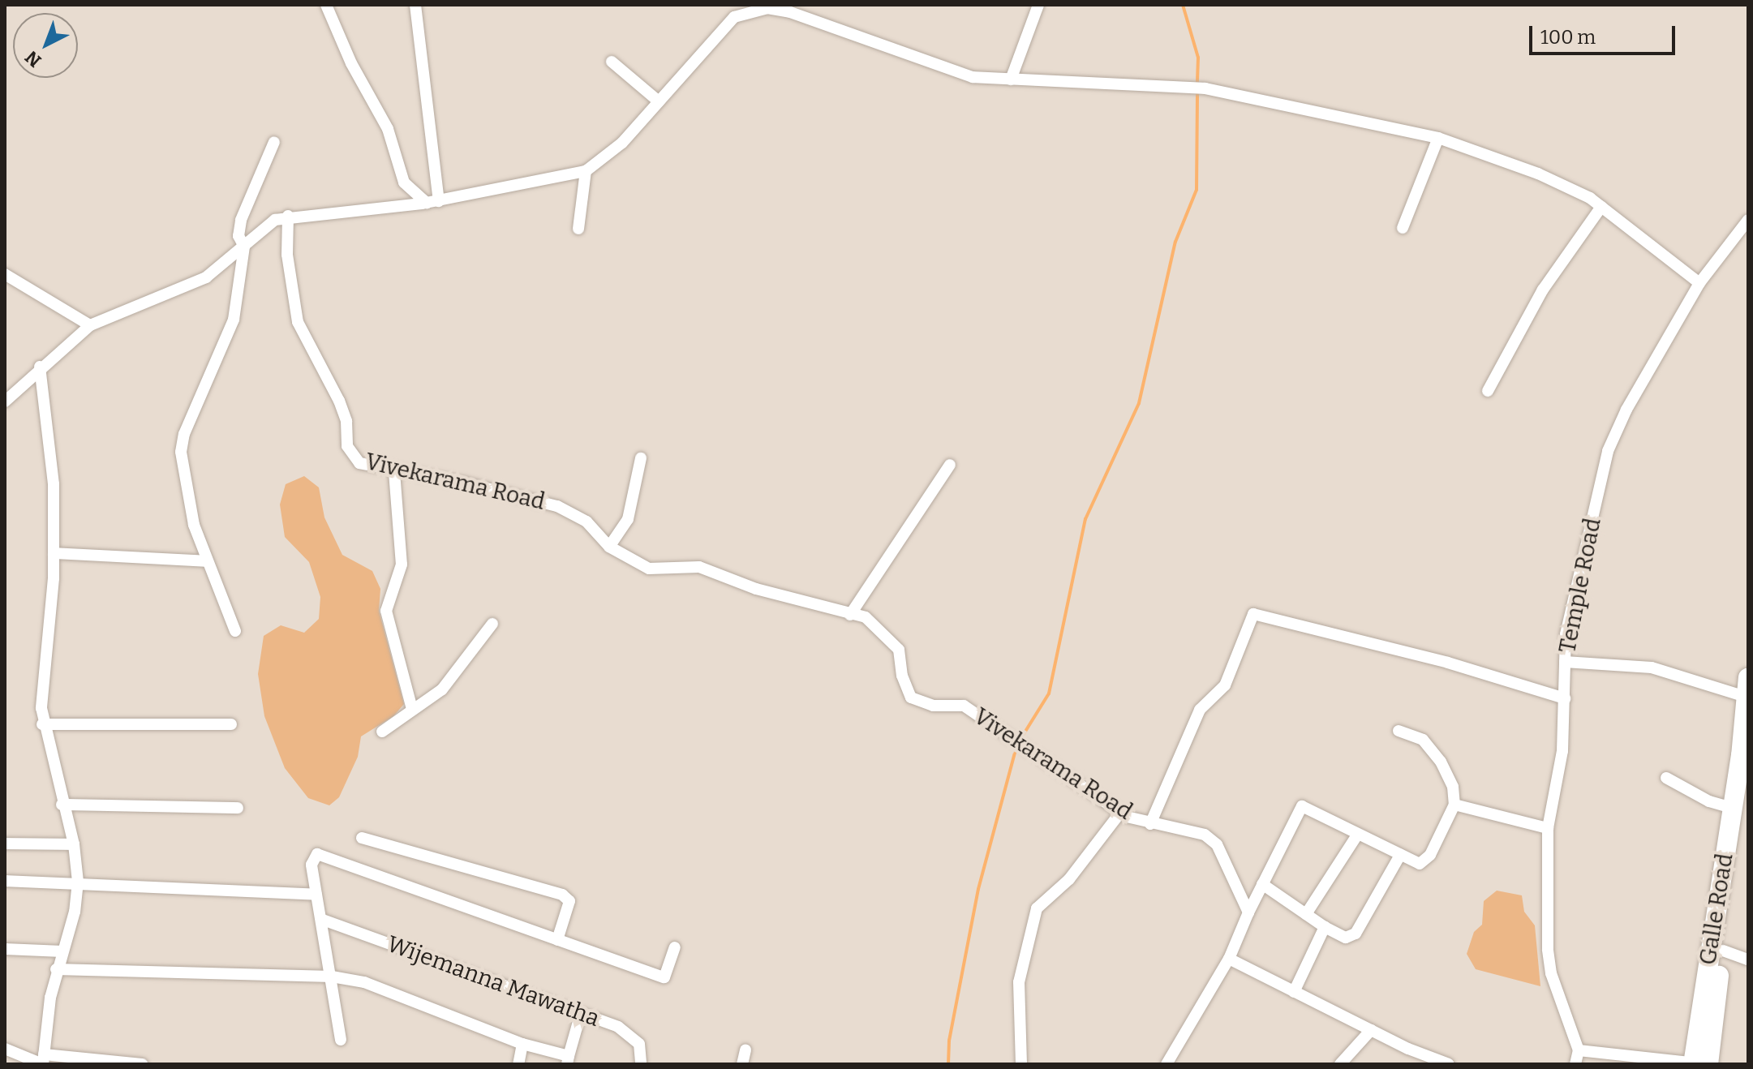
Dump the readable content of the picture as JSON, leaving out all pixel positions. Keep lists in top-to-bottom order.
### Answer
{
  "streets": {
    "highway": ["Galle Road"],
    "street": ["Vivekarama Road", "Temple Road", "Wijemanna Mawatha"]
  },
  "scale_bar": "100 m",
  "north": "bottom left"
}
